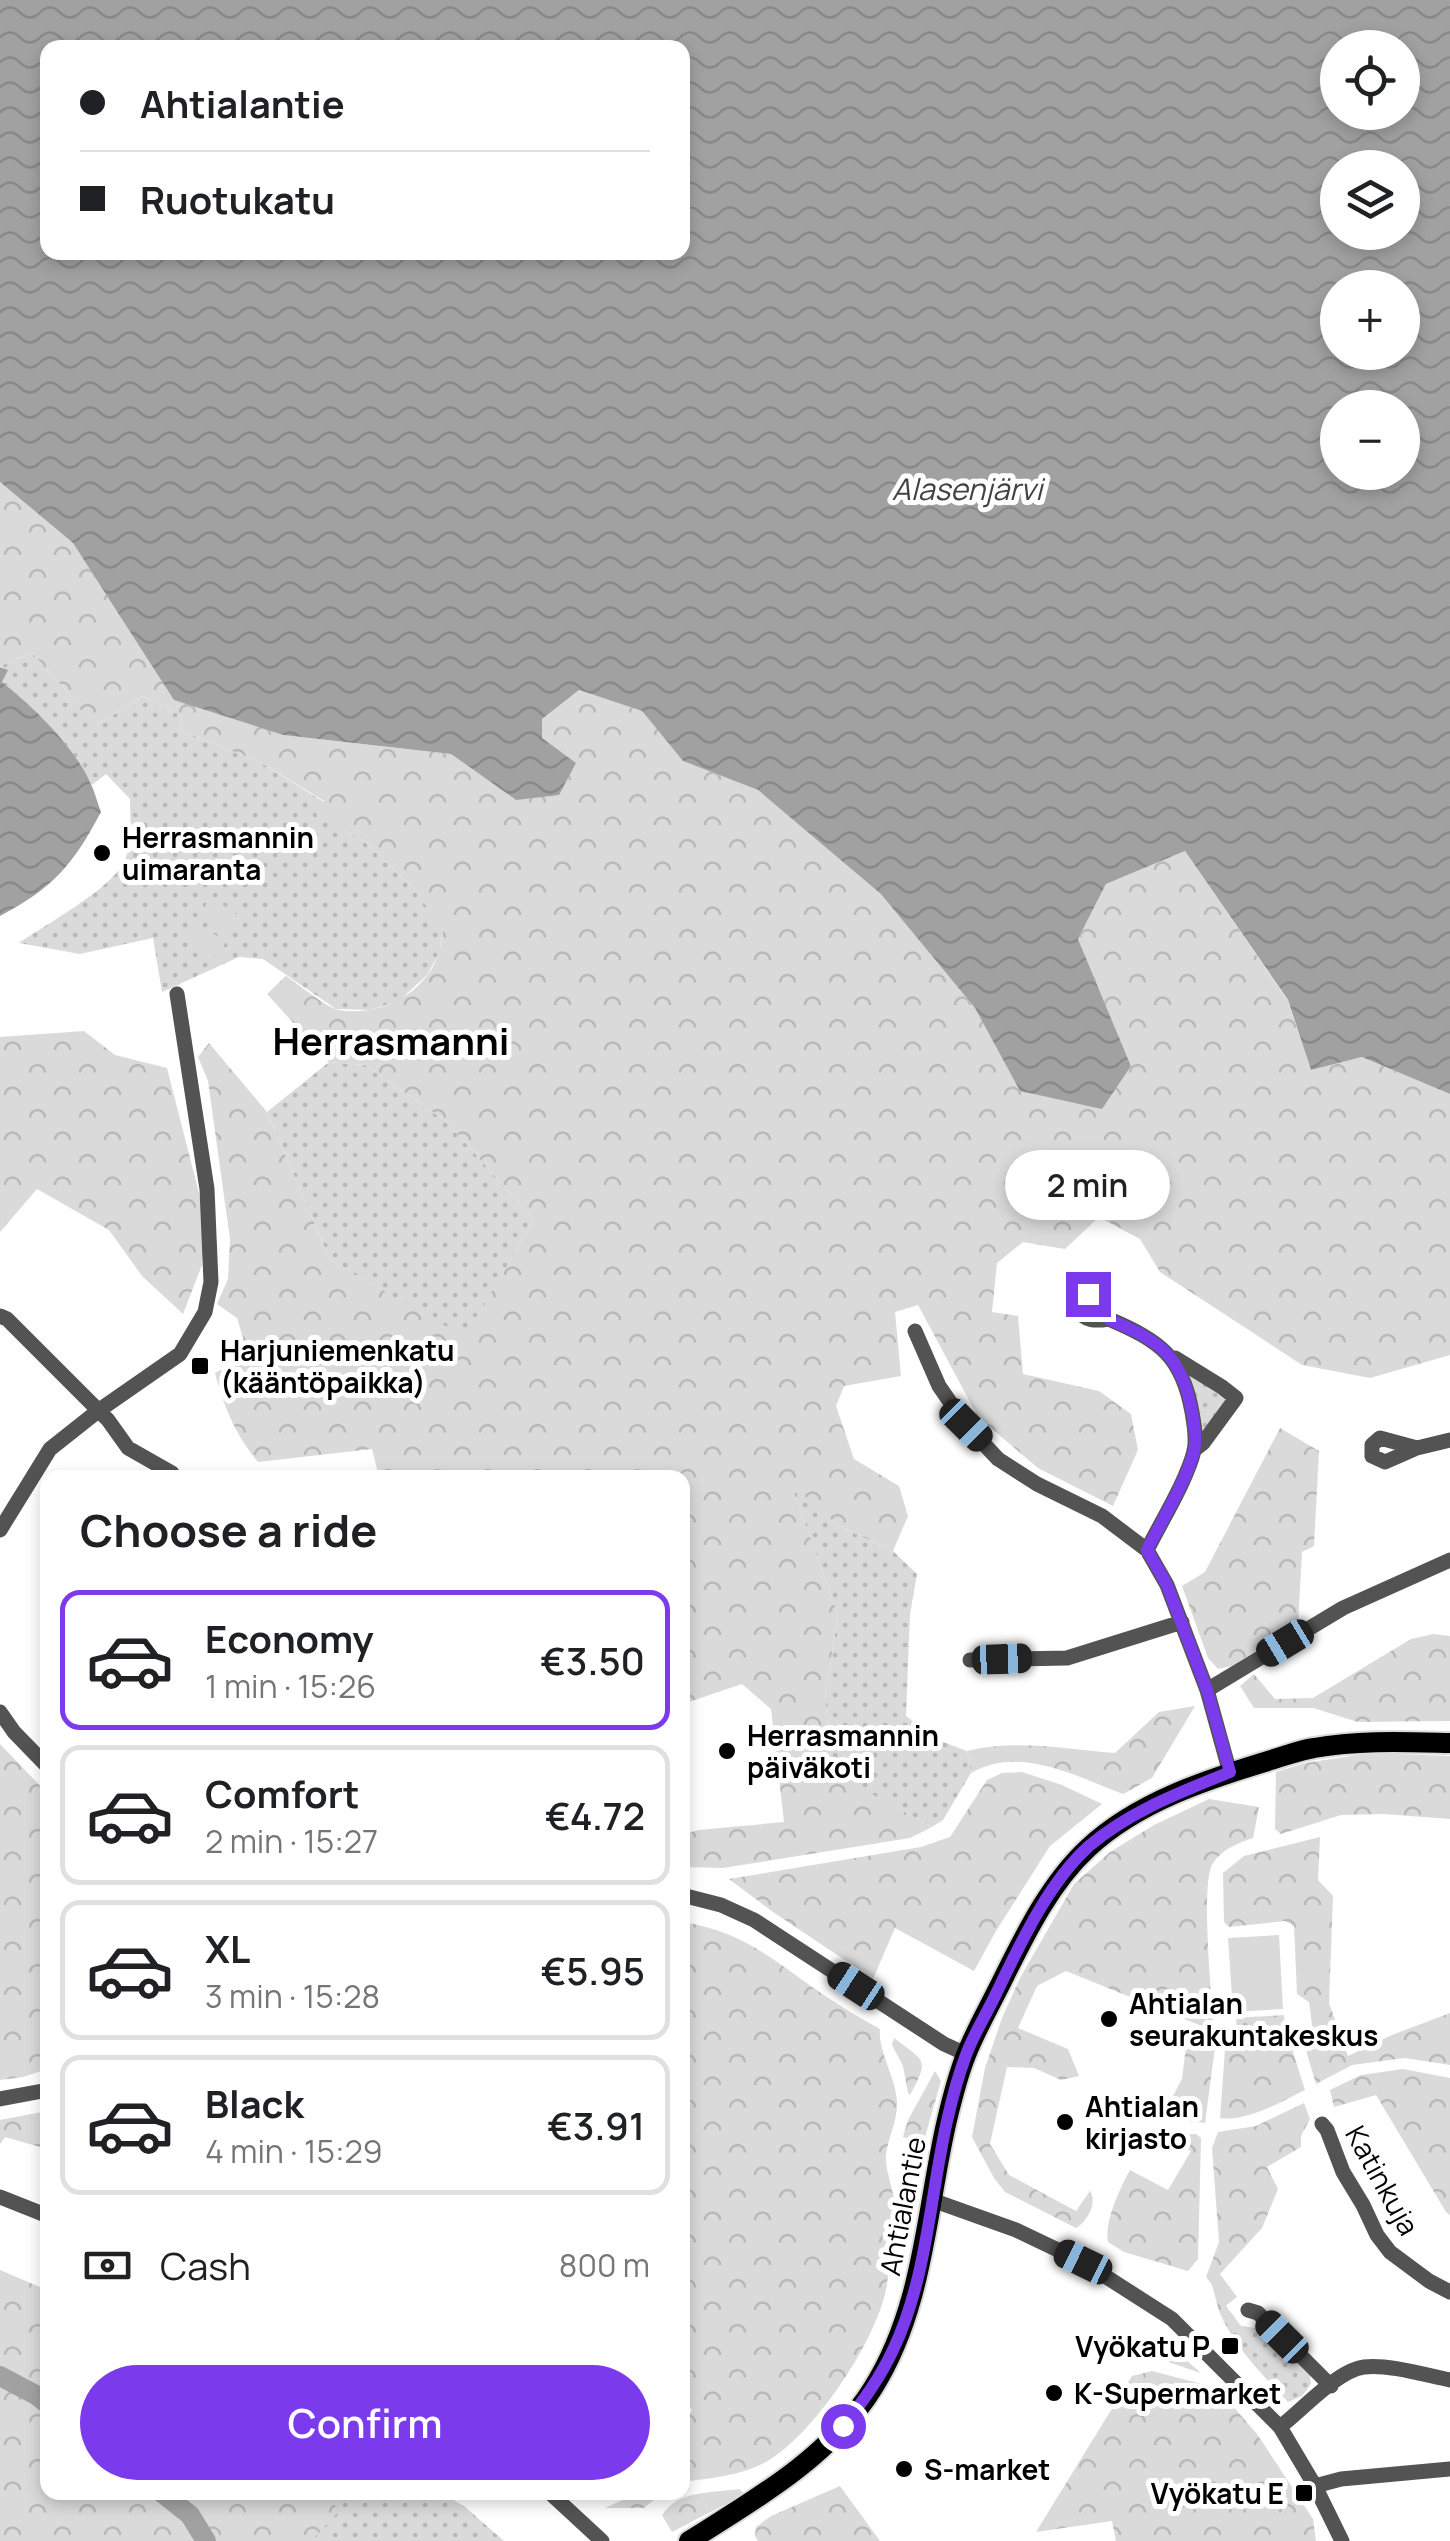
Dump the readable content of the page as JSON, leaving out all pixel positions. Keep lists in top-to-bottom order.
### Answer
{
  "streets": {
    "main road": ["Ahtialantie"],
    "street": ["Katinkuja"]
  },
  "districts": ["Herrasmanni"],
  "water": ["Alasenjärvi"],
  "places": {
    "other": [
      "Herrasmannin uimaranta",
      "Herrasmannin päiväkoti",
      "Ahtialan seurakuntakeskus",
      "Ahtialan kirjasto",
      "K-Supermarket",
      "S-market"
    ],
    "transit": ["Harjuniemenkatu (kääntöpaikka)", "Vyökatu P", "Vyökatu E"]
  },
  "page": {
    "map_buttons": ["+", "−"],
    "banner": ["Ahtialantie", "Ruotukatu"],
    "bubble": "2 min",
    "heading": "Choose a ride",
    "list": [
      {
        "name": "Economy",
        "note": "1 min · 15:26",
        "value": "€3.50"
      },
      {
        "name": "Comfort",
        "note": "2 min · 15:27",
        "value": "€4.72"
      },
      {
        "name": "XL",
        "note": "3 min · 15:28",
        "value": "€5.95"
      },
      {
        "name": "Black",
        "note": "4 min · 15:29",
        "value": "€3.91"
      }
    ],
    "pay": ["Cash", "800 m"],
    "buttons": "Confirm"
  }
}
